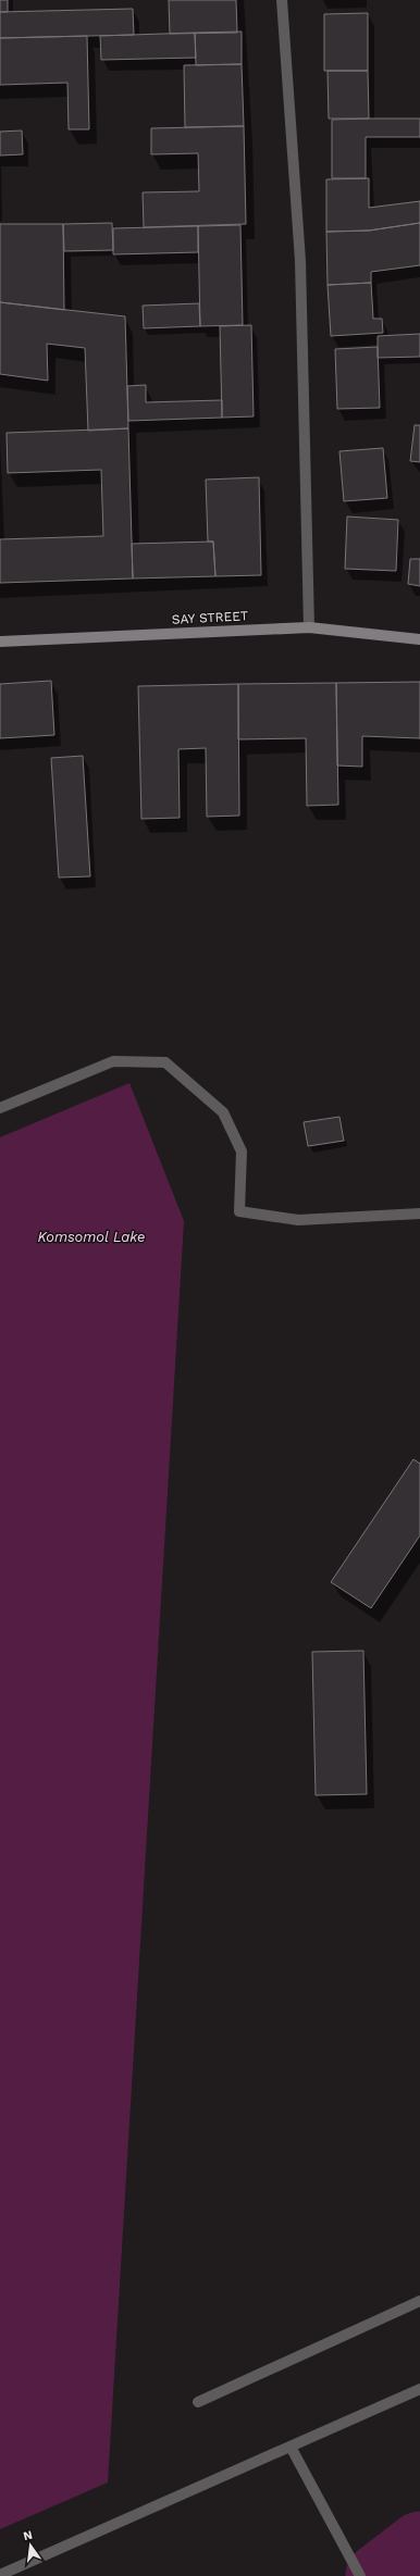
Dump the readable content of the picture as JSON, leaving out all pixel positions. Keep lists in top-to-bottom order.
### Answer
{
  "streets": {
    "main road": ["SAY STREET"]
  },
  "water": ["Komsomol Lake"],
  "north": "top"
}
